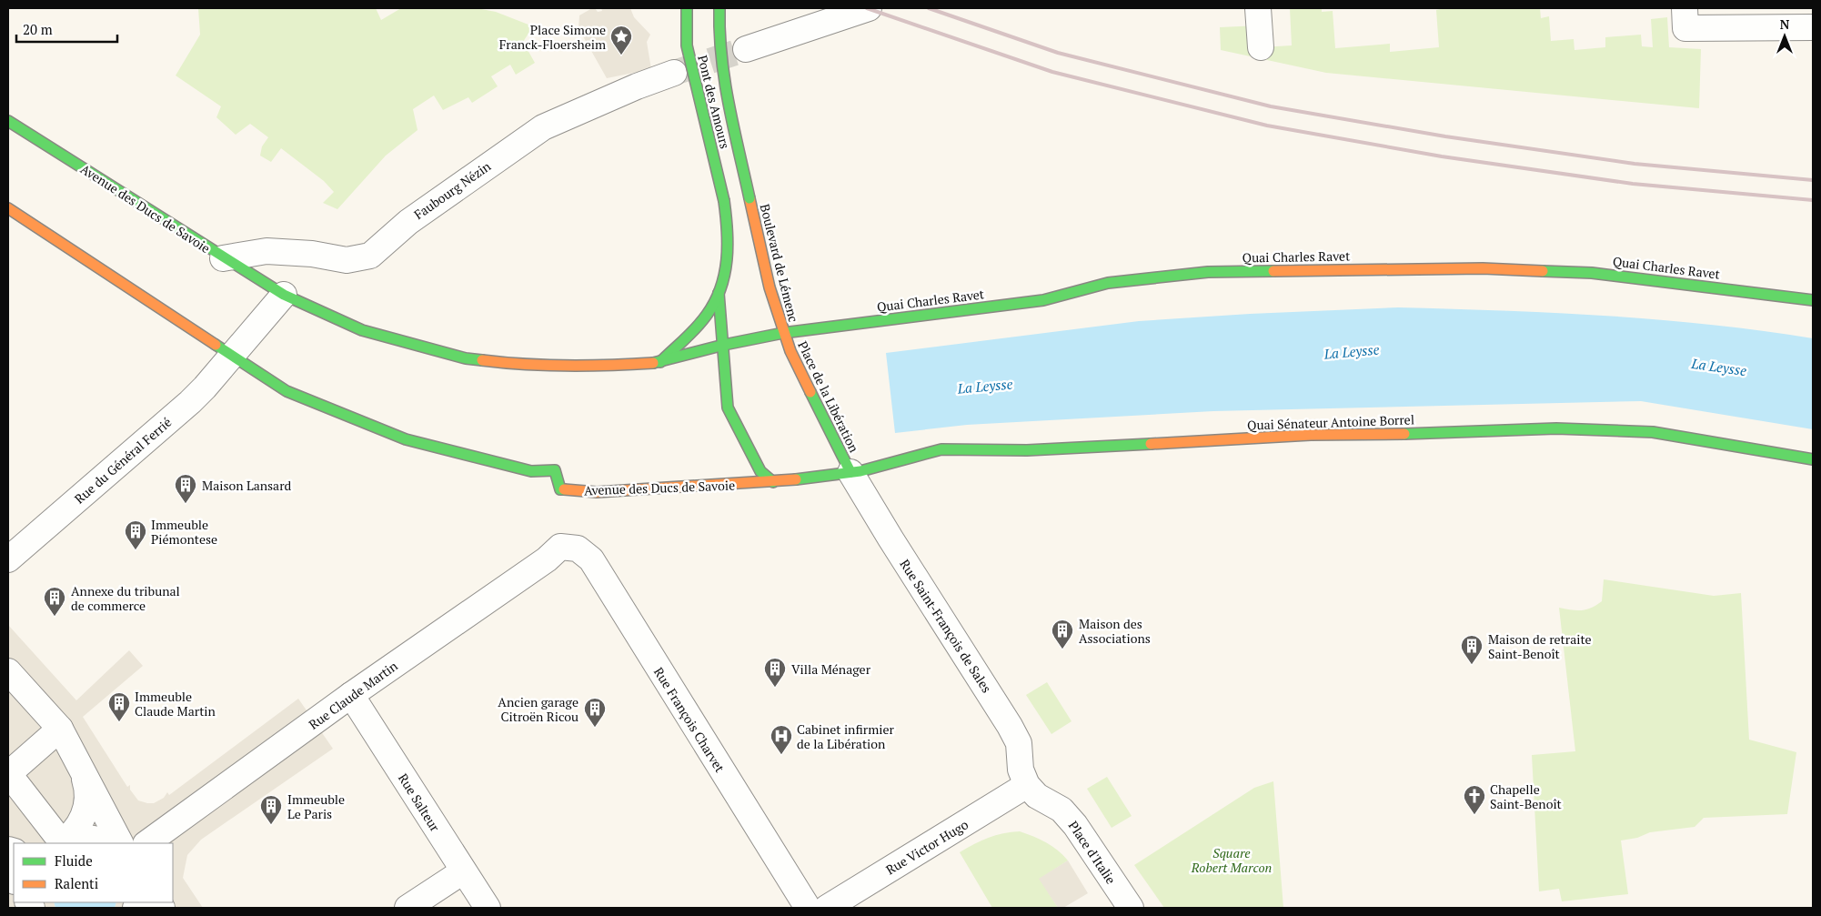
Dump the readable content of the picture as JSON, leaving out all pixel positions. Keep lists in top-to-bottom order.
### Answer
{
  "streets": {
    "main road": [
      "Pont des Amours",
      "Avenue des Ducs de Savoie",
      "Quai Charles Ravet",
      "Boulevard de Lémenc",
      "Place de la Libération",
      "Quai Sénateur Antoine Borrel"
    ],
    "street": [
      "Faubourg Nézin",
      "Rue du Général Ferrié",
      "Rue Saint-François de Sales",
      "Rue Claude Martin",
      "Rue François Charvet",
      "Rue Salteur",
      "Rue Victor Hugo",
      "Place d'Italie"
    ]
  },
  "crossings": [
    ["Pont des Amours", "Boulevard de Lémenc"],
    ["Faubourg Nézin", "Avenue des Ducs de Savoie"],
    ["Avenue des Ducs de Savoie", "Quai Charles Ravet"],
    ["Avenue des Ducs de Savoie", "Boulevard de Lémenc"],
    ["Avenue des Ducs de Savoie", "Place de la Libération"],
    ["Avenue des Ducs de Savoie", "Quai Sénateur Antoine Borrel"],
    ["Avenue des Ducs de Savoie", "Rue du Général Ferrié"],
    ["Avenue des Ducs de Savoie", "Rue Saint-François de Sales"],
    ["Quai Charles Ravet", "Boulevard de Lémenc"],
    ["Quai Charles Ravet", "Place de la Libération"],
    ["Boulevard de Lémenc", "Place de la Libération"],
    ["Place de la Libération", "Quai Sénateur Antoine Borrel"],
    ["Place de la Libération", "Rue Saint-François de Sales"],
    ["Quai Sénateur Antoine Borrel", "Rue Saint-François de Sales"],
    ["Rue Saint-François de Sales", "Rue Victor Hugo"],
    ["Rue Saint-François de Sales", "Place d'Italie"],
    ["Rue Claude Martin", "Rue François Charvet"],
    ["Rue Claude Martin", "Rue Salteur"],
    ["Rue Victor Hugo", "Place d'Italie"]
  ],
  "water": ["La Leysse"],
  "parks": ["Square Robert Marcon"],
  "places": {
    "place": ["Place Simone Franck-Floersheim"],
    "building": [
      "Maison Lansard",
      "Immeuble Piémontese",
      "Annexe du tribunal de commerce",
      "Maison des Associations",
      "Maison de retraite Saint-Benoît",
      "Villa Ménager",
      "Immeuble Claude Martin",
      "Ancien garage Citroën Ricou",
      "Immeuble Le Paris"
    ],
    "hospital": ["Cabinet infirmier de la Libération"],
    "church": ["Chapelle Saint-Benoît"]
  },
  "legend": ["Fluide", "Ralenti"],
  "scale_bar": "20 m",
  "north": "top"
}
